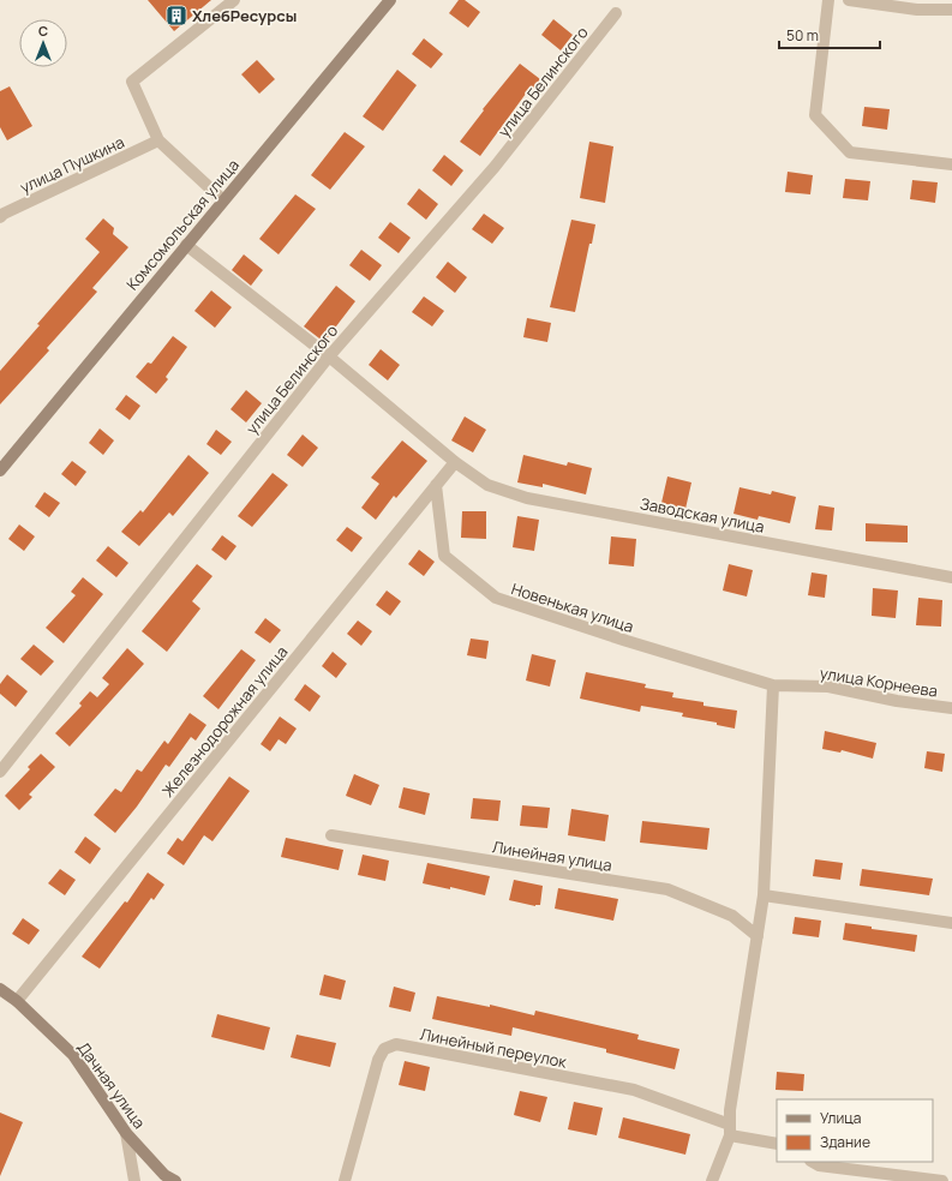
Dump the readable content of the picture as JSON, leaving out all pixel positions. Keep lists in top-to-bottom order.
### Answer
{
  "streets": {
    "street": [
      "улица Белинского",
      "улица Пушкина",
      "Комсомольская улица",
      "Заводская улица",
      "Новенькая улица",
      "улица Корнеева",
      "Железнодорожная улица",
      "Линейная улица",
      "Линейный переулок",
      "Дачная улица"
    ]
  },
  "crossings": [
    ["улица Белинского", "Заводская улица"],
    ["Комсомольская улица", "Заводская улица"],
    ["Заводская улица", "Железнодорожная улица"],
    ["Новенькая улица", "улица Корнеева"],
    ["Новенькая улица", "Железнодорожная улица"],
    ["Железнодорожная улица", "Дачная улица"]
  ],
  "places": {
    "building": ["ХлебРесурсы"]
  },
  "legend": ["Улица", "Здание"],
  "scale_bar": "50 m",
  "north": "top"
}
